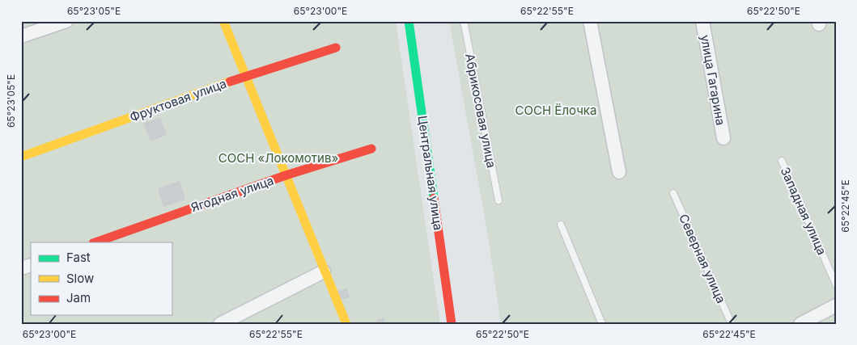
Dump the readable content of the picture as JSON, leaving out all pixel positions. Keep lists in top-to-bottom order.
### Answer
{
  "streets": {
    "street": [
      "улица Гагарина",
      "Фруктовая улица",
      "Центральная улица",
      "Ягодная улица"
    ],
    "lane": ["Абрикосовая улица", "Западная улица", "Северная улица"]
  },
  "parks": ["СОСН Ёлочка", "СОСН «Локомотив»"],
  "legend": ["Fast", "Slow", "Jam"],
  "coordinates": [
    "65°23'05\"E",
    "65°23'00\"E",
    "65°22'55\"E",
    "65°22'50\"E",
    "65°22'45\"E"
  ]
}
